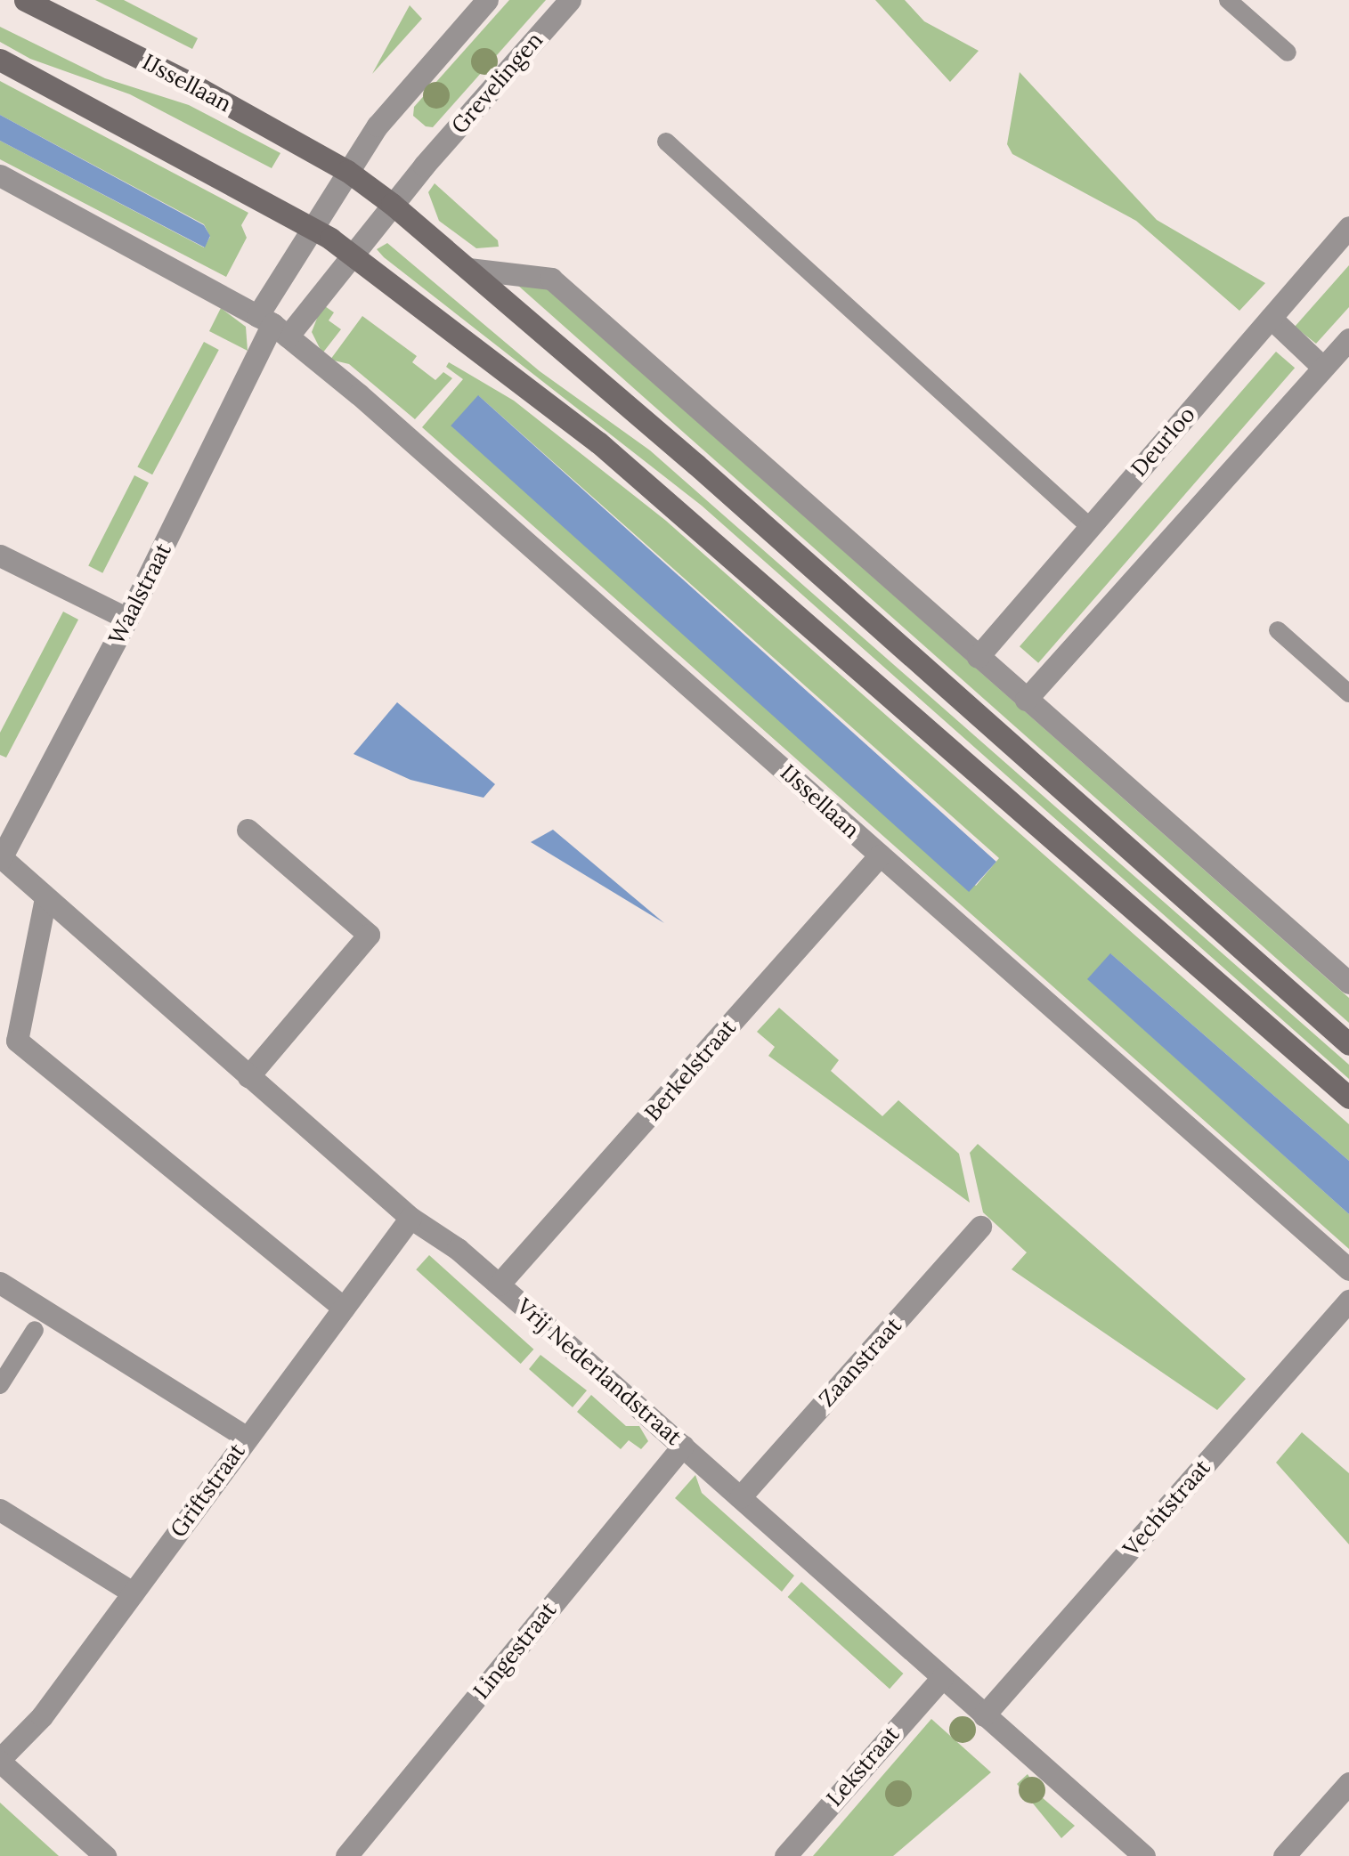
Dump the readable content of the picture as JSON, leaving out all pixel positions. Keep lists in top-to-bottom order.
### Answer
{
  "streets": {
    "main road": ["IJssellaan"],
    "street": [
      "Grevelingen",
      "Deurloo",
      "Waalstraat",
      "Berkelstraat",
      "Zaanstraat",
      "Vrij Nederlandstraat",
      "Griftstraat",
      "Vechtstraat",
      "Lingestraat",
      "Lekstraat"
    ]
  },
  "crossings": [
    ["IJssellaan", "Grevelingen"],
    ["IJssellaan", "Waalstraat"],
    ["IJssellaan", "Berkelstraat"],
    ["Waalstraat", "Vrij Nederlandstraat"],
    ["Berkelstraat", "Vrij Nederlandstraat"],
    ["Zaanstraat", "Vrij Nederlandstraat"],
    ["Vrij Nederlandstraat", "Griftstraat"],
    ["Vrij Nederlandstraat", "Vechtstraat"],
    ["Vrij Nederlandstraat", "Lingestraat"],
    ["Vrij Nederlandstraat", "Lekstraat"]
  ]
}
